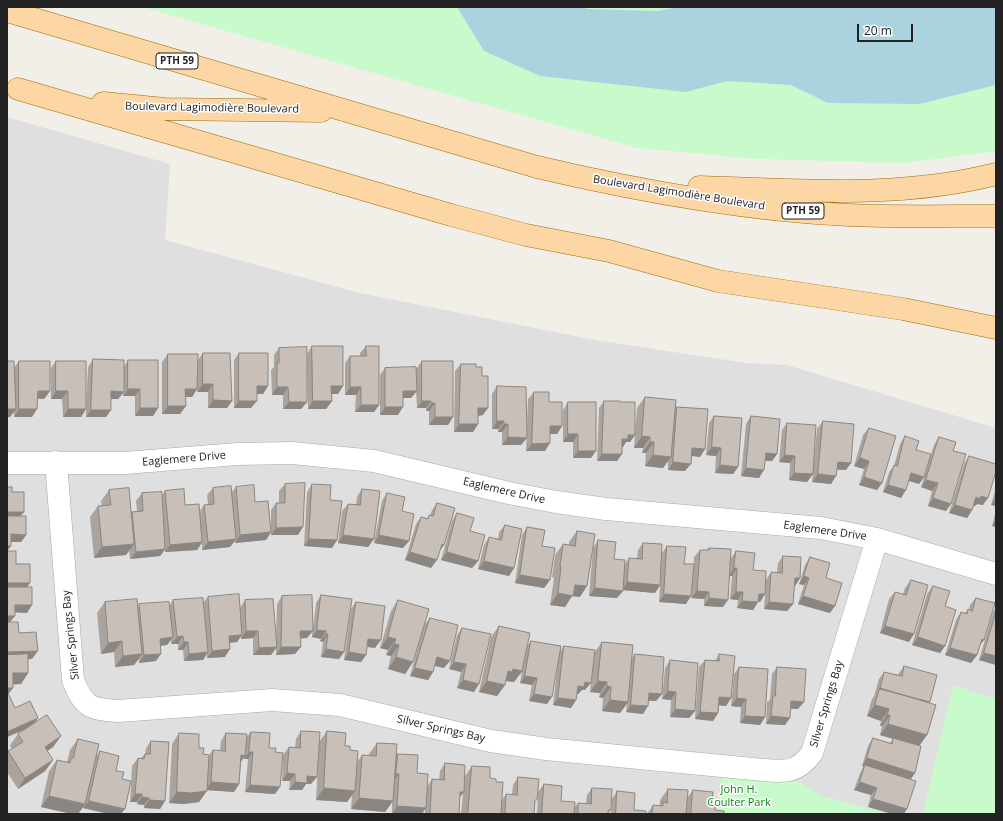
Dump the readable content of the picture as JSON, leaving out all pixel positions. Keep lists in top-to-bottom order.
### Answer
{
  "streets": {
    "main road": ["PTH 59", "Boulevard Lagimodière Boulevard"],
    "street": ["Eaglemere Drive", "Silver Springs Bay"]
  },
  "crossings": [
    ["Eaglemere Drive", "Silver Springs Bay"]
  ],
  "parks": ["John H. Coulter Park"],
  "scale_bar": "20 m"
}
